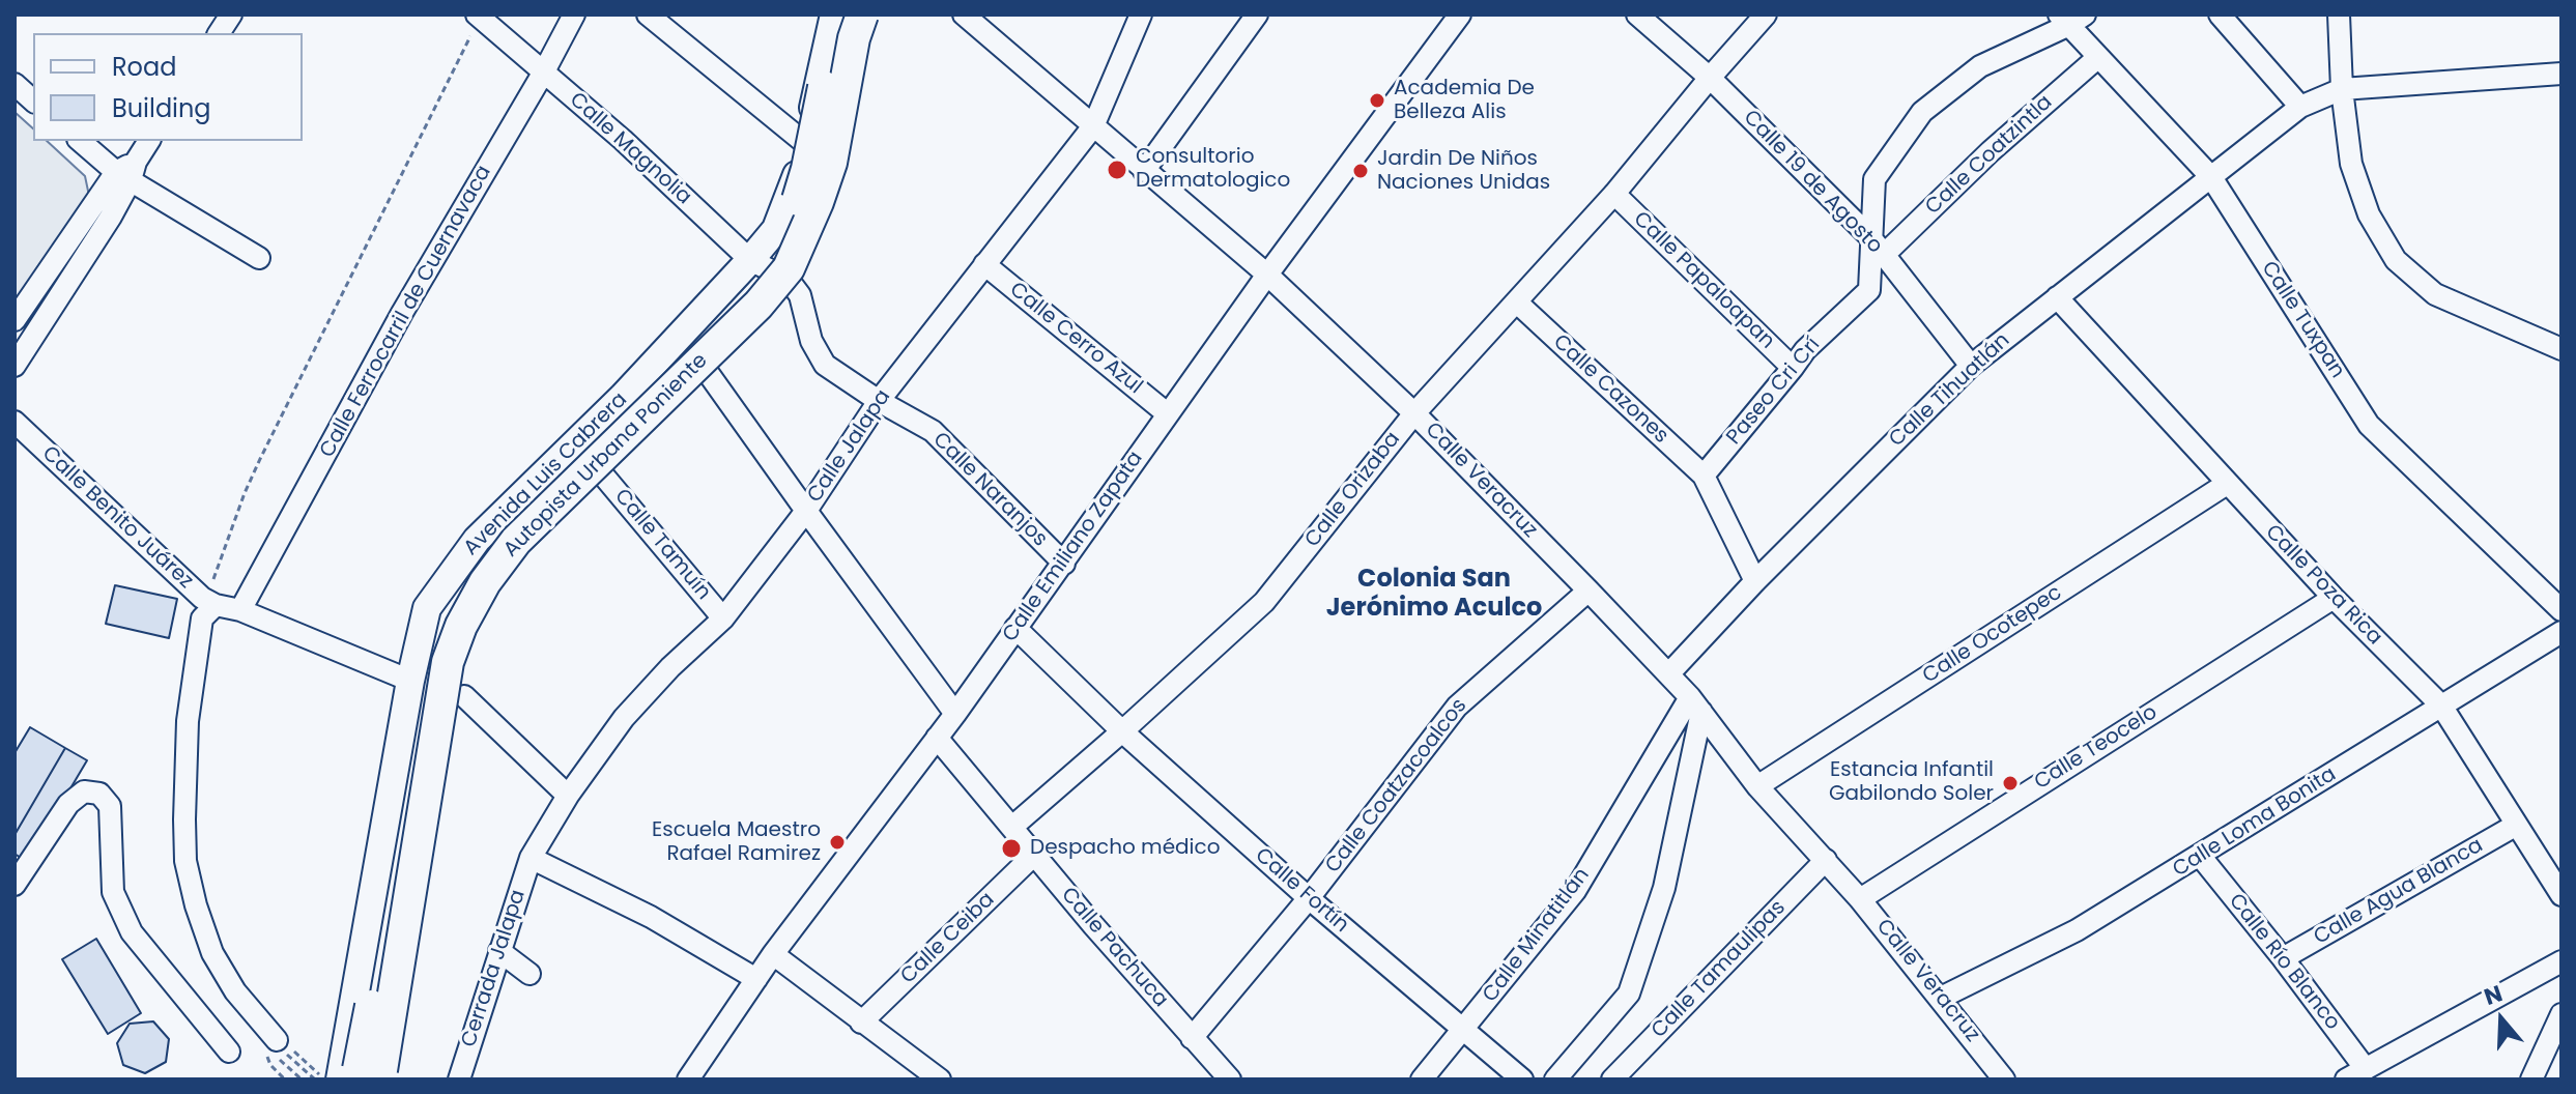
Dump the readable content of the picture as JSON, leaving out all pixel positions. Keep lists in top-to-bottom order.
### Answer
{
  "streets": {
    "highway": ["Autopista Urbana Poniente"],
    "main road": ["Avenida Luis Cabrera"],
    "street": [
      "Calle Magnolia",
      "Calle Coatzintla",
      "Calle 19 de Agosto",
      "Calle Papaloapan",
      "Calle Ferrocarril de Cuernavaca",
      "Calle Tuxpan",
      "Calle Cerro Azul",
      "Calle Cazones",
      "Calle Tihuatlán",
      "Paseo Cri Crí",
      "Calle Jalapa",
      "Calle Veracruz",
      "Calle Naranjos",
      "Calle Orizaba",
      "Calle Benito Juárez",
      "Calle Tamuín",
      "Calle Emiliano Zapata",
      "Calle Poza Rica",
      "Calle Ocotepec",
      "Calle Teocelo",
      "Calle Coatzacoalcos",
      "Calle Loma Bonita",
      "Calle Fortín",
      "Calle Agua Blanca",
      "Calle Minatitlán",
      "Calle Ceiba",
      "Calle Pachuca",
      "Calle Río Blanco",
      "Cerrada Jalapa",
      "Calle Tamaulipas"
    ]
  },
  "crossings": [
    ["Calle Magnolia", "Calle Ferrocarril de Cuernavaca"],
    ["Calle Magnolia", "Avenida Luis Cabrera"],
    ["Calle Magnolia", "Calle Naranjos"],
    ["Calle Coatzintla", "Calle 19 de Agosto"],
    ["Calle Coatzintla", "Calle Tuxpan"],
    ["Calle 19 de Agosto", "Calle Tihuatlán"],
    ["Calle 19 de Agosto", "Paseo Cri Crí"],
    ["Calle 19 de Agosto", "Calle Orizaba"],
    ["Calle Papaloapan", "Paseo Cri Crí"],
    ["Calle Papaloapan", "Calle Orizaba"],
    ["Calle Ferrocarril de Cuernavaca", "Calle Benito Juárez"],
    ["Calle Tuxpan", "Calle Tihuatlán"],
    ["Calle Tuxpan", "Paseo Cri Crí"],
    ["Calle Cerro Azul", "Calle Jalapa"],
    ["Calle Cerro Azul", "Calle Emiliano Zapata"],
    ["Calle Cazones", "Paseo Cri Crí"],
    ["Calle Cazones", "Calle Orizaba"],
    ["Calle Tihuatlán", "Calle Veracruz"],
    ["Calle Tihuatlán", "Calle Poza Rica"],
    ["Calle Jalapa", "Calle Veracruz"],
    ["Calle Jalapa", "Calle Naranjos"],
    ["Calle Jalapa", "Calle Tamuín"],
    ["Calle Jalapa", "Cerrada Jalapa"],
    ["Autopista Urbana Poniente", "Avenida Luis Cabrera"],
    ["Avenida Luis Cabrera", "Calle Naranjos"],
    ["Avenida Luis Cabrera", "Calle Benito Juárez"],
    ["Avenida Luis Cabrera", "Calle Tamuín"],
    ["Calle Veracruz", "Calle Orizaba"],
    ["Calle Veracruz", "Calle Emiliano Zapata"],
    ["Calle Veracruz", "Calle Ocotepec"],
    ["Calle Veracruz", "Calle Teocelo"],
    ["Calle Veracruz", "Calle Coatzacoalcos"],
    ["Calle Veracruz", "Calle Loma Bonita"],
    ["Calle Veracruz", "Calle Minatitlán"],
    ["Calle Veracruz", "Calle Tamaulipas"],
    ["Calle Naranjos", "Calle Emiliano Zapata"],
    ["Calle Orizaba", "Calle Fortín"],
    ["Calle Orizaba", "Calle Pachuca"],
    ["Calle Emiliano Zapata", "Calle Fortín"],
    ["Calle Emiliano Zapata", "Calle Pachuca"],
    ["Calle Poza Rica", "Calle Ocotepec"],
    ["Calle Poza Rica", "Calle Teocelo"],
    ["Calle Poza Rica", "Calle Loma Bonita"],
    ["Calle Poza Rica", "Calle Agua Blanca"],
    ["Calle Coatzacoalcos", "Calle Fortín"],
    ["Calle Coatzacoalcos", "Calle Pachuca"],
    ["Calle Loma Bonita", "Calle Río Blanco"],
    ["Calle Fortín", "Calle Minatitlán"],
    ["Calle Agua Blanca", "Calle Río Blanco"],
    ["Calle Ceiba", "Calle Pachuca"]
  ],
  "districts": ["Colonia San Jerónimo Aculco"],
  "places": [
    "Academia De Belleza Alis",
    "Consultorio Dermatologico",
    "Jardin De Niños Naciones Unidas",
    "Estancia Infantil Gabilondo Soler",
    "Escuela Maestro Rafael Ramirez",
    "Despacho médico"
  ],
  "legend": ["Road", "Building"],
  "north": "top"
}
